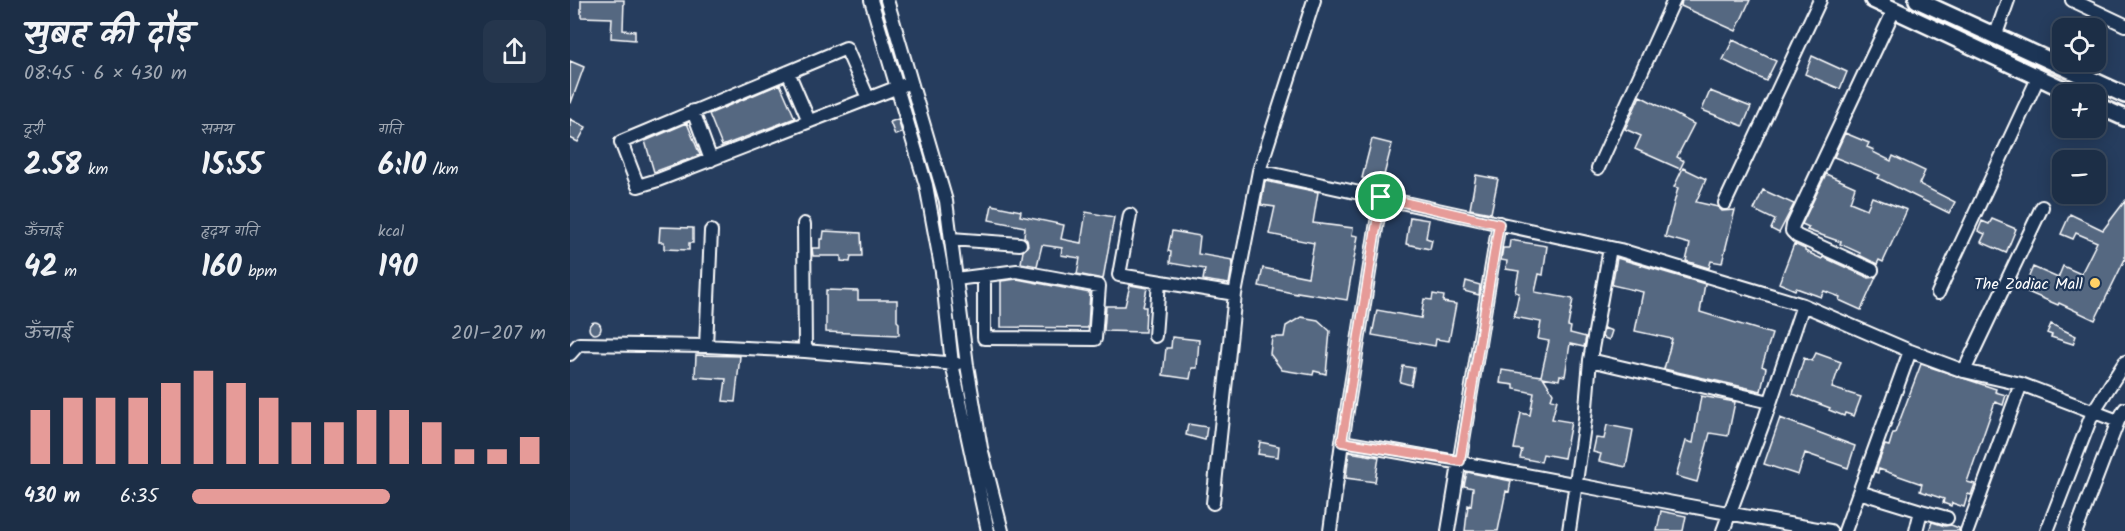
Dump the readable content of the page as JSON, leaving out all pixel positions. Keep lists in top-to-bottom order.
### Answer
{
  "places": ["The Zodiac Mall"],
  "page": {
    "heading": ["सुबह की दौड़", "08:45 · 6 × 430 m"],
    "map_buttons": ["+", "−"],
    "stats": [
      ["दूरी", "2.58 km"],
      ["समय", "15:55"],
      ["गति", "6:10 /km"],
      ["ऊँचाई", "42 m"],
      ["हृदय गति", "160 bpm"],
      ["kcal", "190"]
    ],
    "chart": ["ऊँचाई", "201–207 m"],
    "list": [
      {
        "name": "430 m",
        "note": "6:35"
      }
    ]
  }
}
